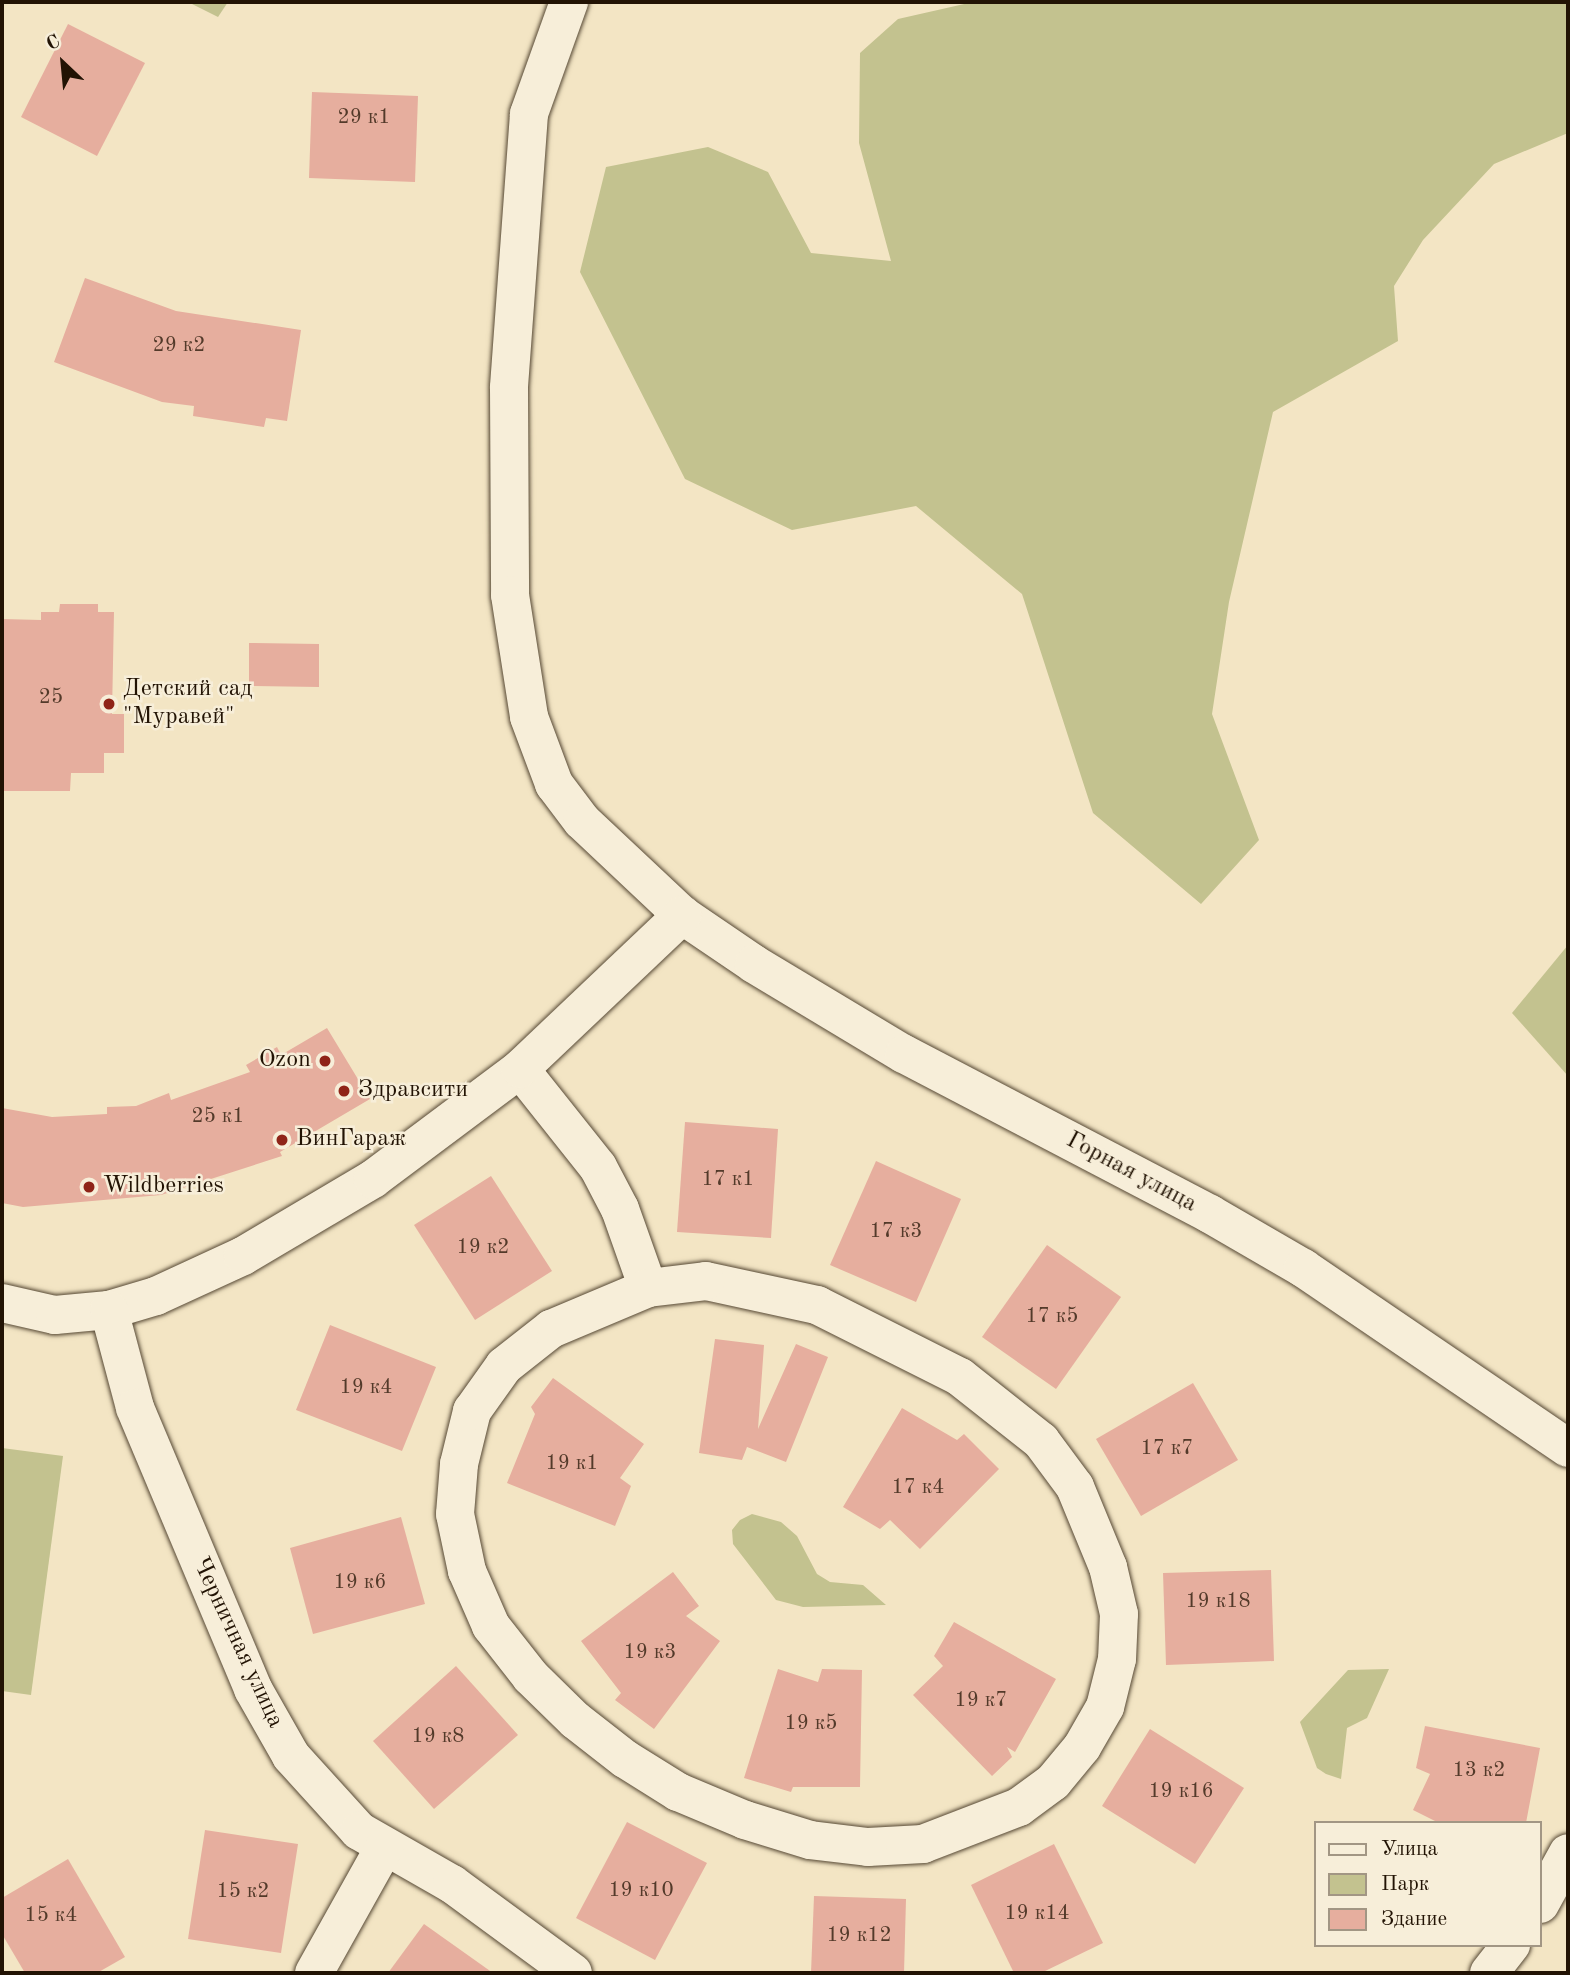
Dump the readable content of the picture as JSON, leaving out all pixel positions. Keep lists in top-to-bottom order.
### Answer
{
  "streets": {
    "street": ["Горная улица", "Черничная улица"]
  },
  "places": [
    "Детский сад \"Муравей\"",
    "Ozon",
    "Здравсити",
    "ВинГараж",
    "Wildberries"
  ],
  "house_numbers": [
    "29 к1",
    "29 к2",
    "25",
    "25 к1",
    "17 к1",
    "17 к3",
    "19 к2",
    "17 к5",
    "19 к4",
    "17 к7",
    "19 к1",
    "17 к4",
    "19 к6",
    "19 к18",
    "19 к3",
    "19 к7",
    "19 к5",
    "19 к8",
    "13 к2",
    "19 к16",
    "19 к10",
    "15 к2",
    "19 к14",
    "15 к4",
    "19 к12"
  ],
  "legend": ["Улица", "Парк", "Здание"],
  "north": "top left"
}
